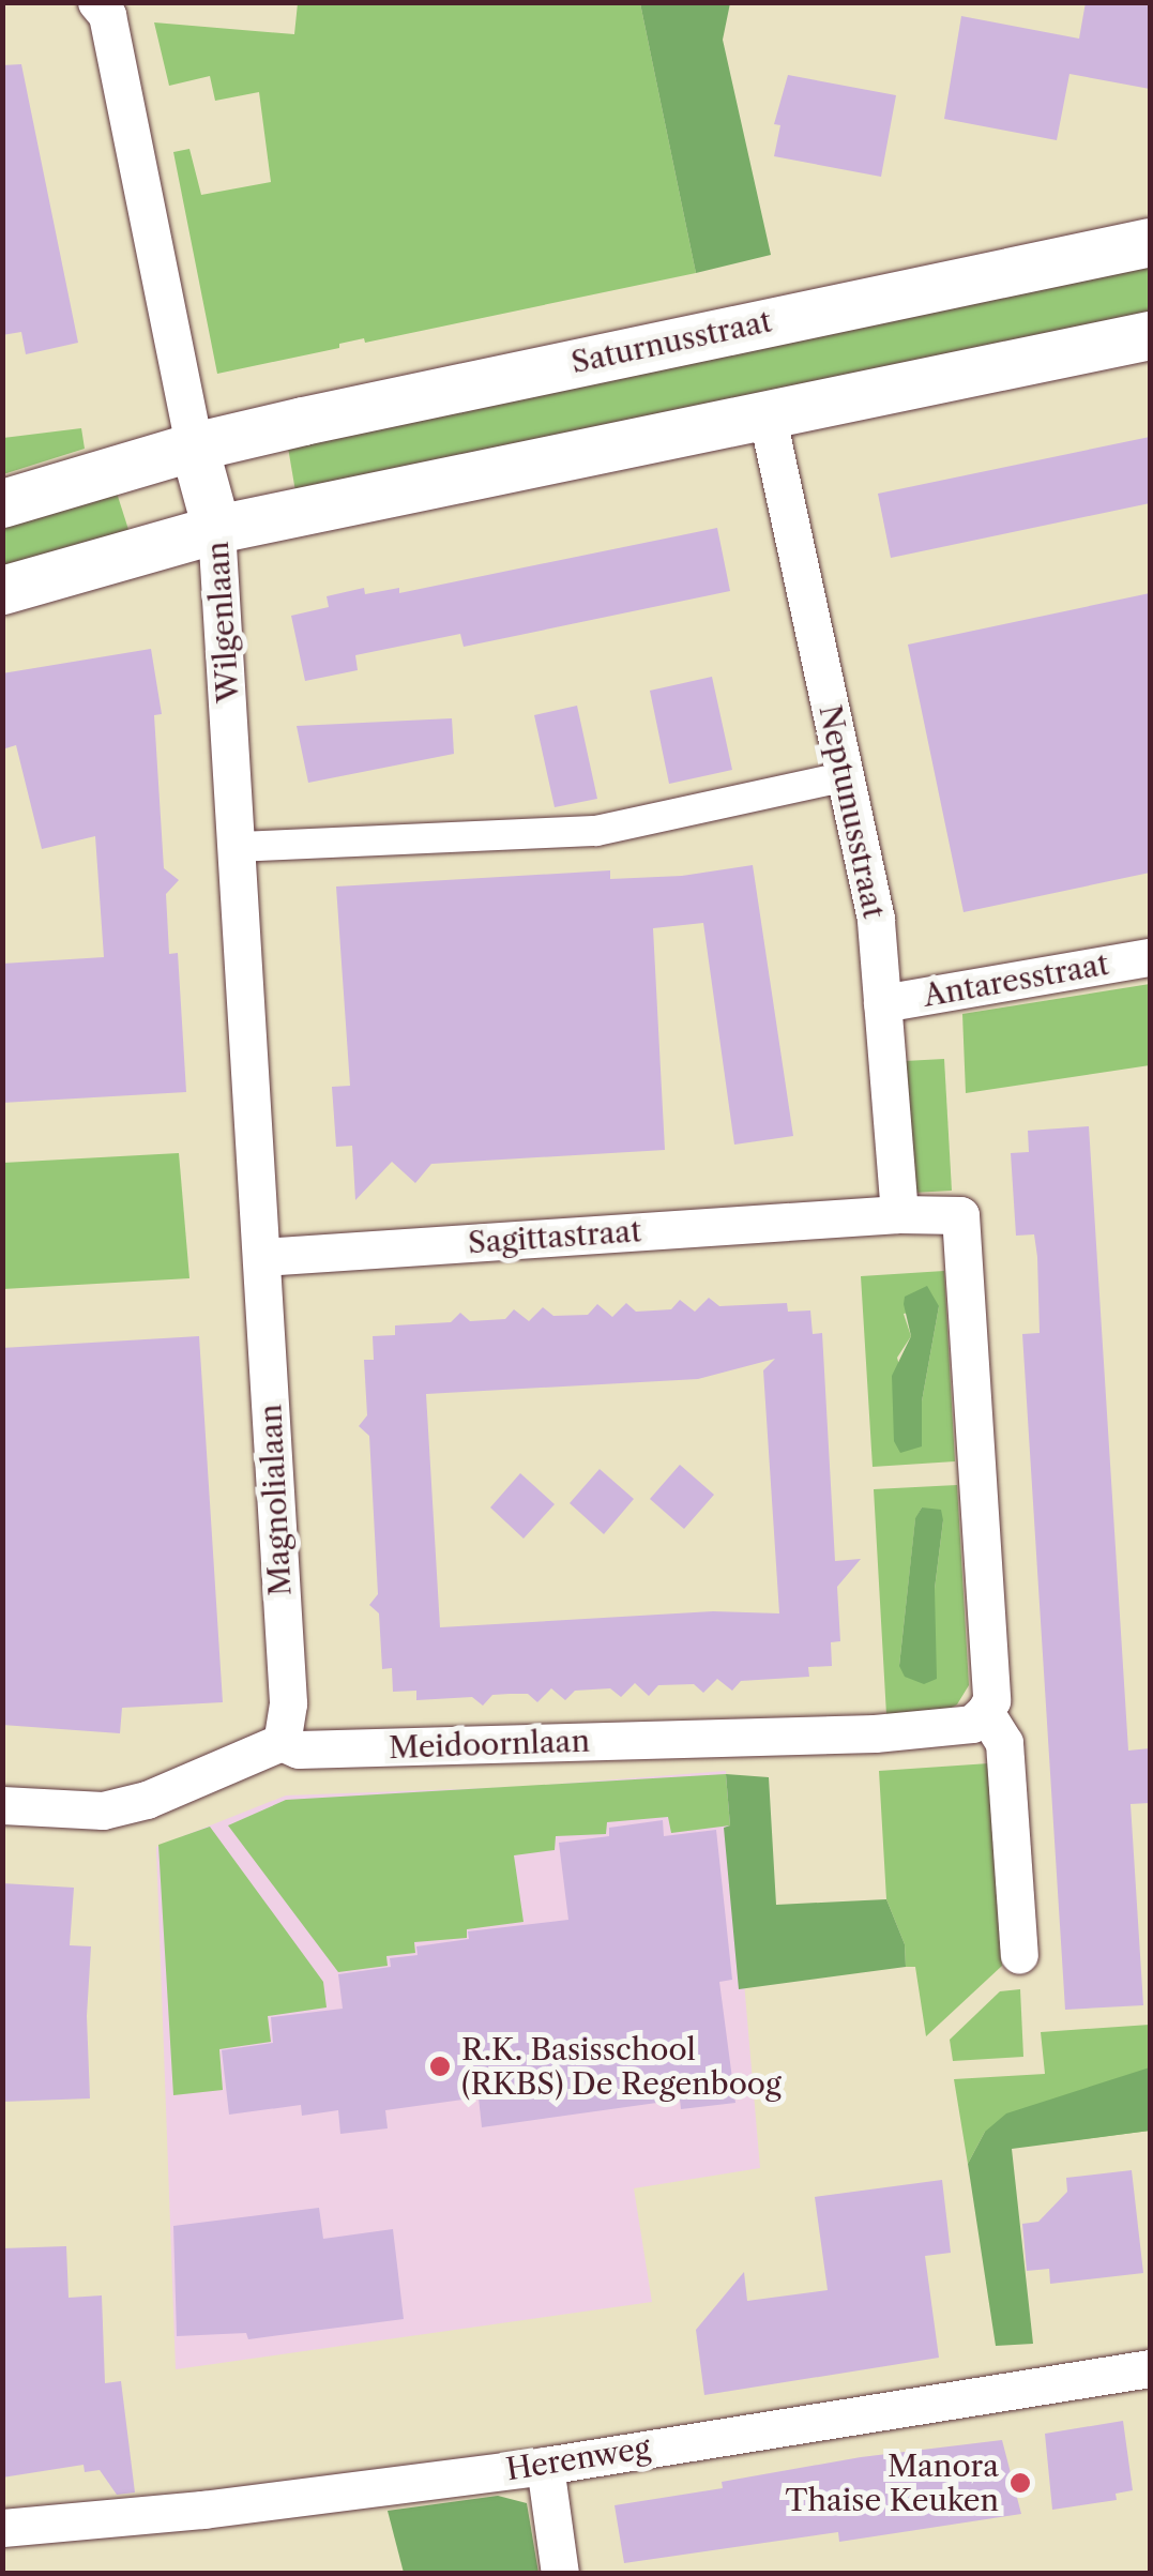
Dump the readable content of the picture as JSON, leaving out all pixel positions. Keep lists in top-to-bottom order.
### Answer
{
  "streets": {
    "street": [
      "Saturnusstraat",
      "Wilgenlaan",
      "Neptunusstraat",
      "Antaresstraat",
      "Sagittastraat",
      "Magnolialaan",
      "Meidoornlaan",
      "Herenweg"
    ]
  },
  "crossings": [
    ["Saturnusstraat", "Wilgenlaan"],
    ["Wilgenlaan", "Sagittastraat"],
    ["Wilgenlaan", "Magnolialaan"],
    ["Neptunusstraat", "Antaresstraat"],
    ["Neptunusstraat", "Sagittastraat"],
    ["Sagittastraat", "Magnolialaan"],
    ["Magnolialaan", "Meidoornlaan"]
  ],
  "places": ["R.K. Basisschool (RKBS) De Regenboog", "Manora Thaise Keuken"]
}
